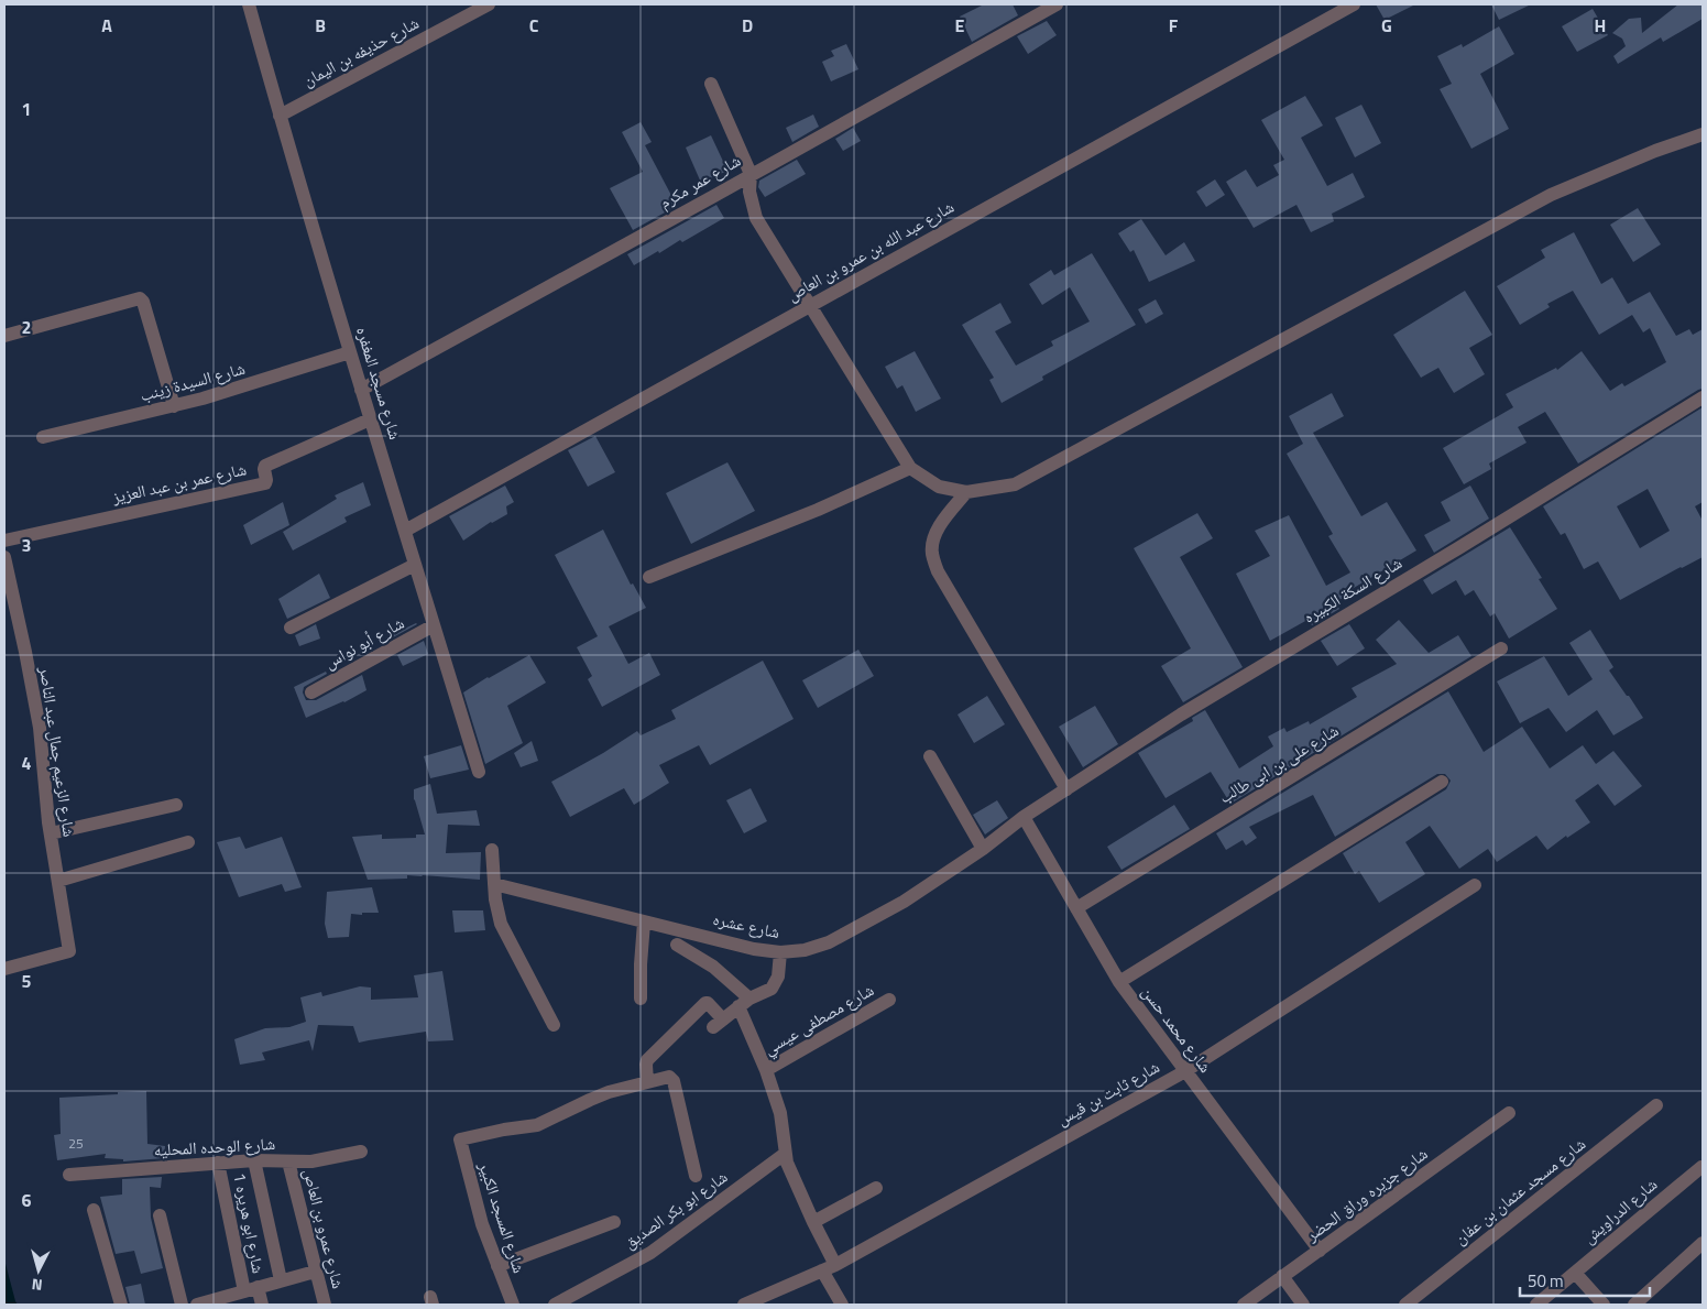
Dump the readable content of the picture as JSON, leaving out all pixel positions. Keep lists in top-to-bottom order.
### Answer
{
  "streets": {
    "street": [
      "شارع حذيفه بن اليمان",
      "شارع عمر مكرم",
      "شارع عبد الله بن عمرو بن العاص",
      "شارع السيدة زينب",
      "شارع مسجد المغفره",
      "شارع عمر بن عبد العزيز",
      "شارع السكة الكبيره",
      "شارع أبو نواس",
      "شارع الزعيم جمال عبد الناصر",
      "شارع على بن ابى طالب",
      "شارع عشره",
      "شارع مصطفى عيسي",
      "شارع محمد حسن",
      "شارع ثابت بن قيس",
      "شارع الوحده المحليه",
      "شارع مسجد عثمان بن عفان",
      "شارع جزيره وراق الحضر",
      "شارع ابو بكر الصديق",
      "شارع الدراويش",
      "شارع المسجد الكبير",
      "شارع ابو هريره 1",
      "شارع عمرو بن العاص"
    ]
  },
  "crossings": [
    ["شارع حذيفه بن اليمان", "شارع مسجد المغفره"],
    ["شارع عمر مكرم", "شارع مسجد المغفره"],
    ["شارع عبد الله بن عمرو بن العاص", "شارع مسجد المغفره"],
    ["شارع السيدة زينب", "شارع مسجد المغفره"],
    ["شارع مسجد المغفره", "شارع عمر بن عبد العزيز"],
    ["شارع مسجد المغفره", "شارع أبو نواس"],
    ["شارع السكة الكبيره", "شارع عشره"],
    ["شارع السكة الكبيره", "شارع محمد حسن"],
    ["شارع على بن ابى طالب", "شارع محمد حسن"],
    ["شارع عشره", "شارع محمد حسن"],
    ["شارع محمد حسن", "شارع ثابت بن قيس"],
    ["شارع محمد حسن", "شارع جزيره وراق الحضر"],
    ["شارع الوحده المحليه", "شارع ابو هريره 1"],
    ["شارع الوحده المحليه", "شارع عمرو بن العاص"]
  ],
  "house_numbers": ["25"],
  "scale_bar": "50 m",
  "north": "bottom",
  "grid": {
    "columns": [
      "A",
      "B",
      "C",
      "D",
      "E",
      "F",
      "G",
      "H"
    ],
    "rows": [
      "1",
      "2",
      "3",
      "4",
      "5",
      "6"
    ]
  }
}
